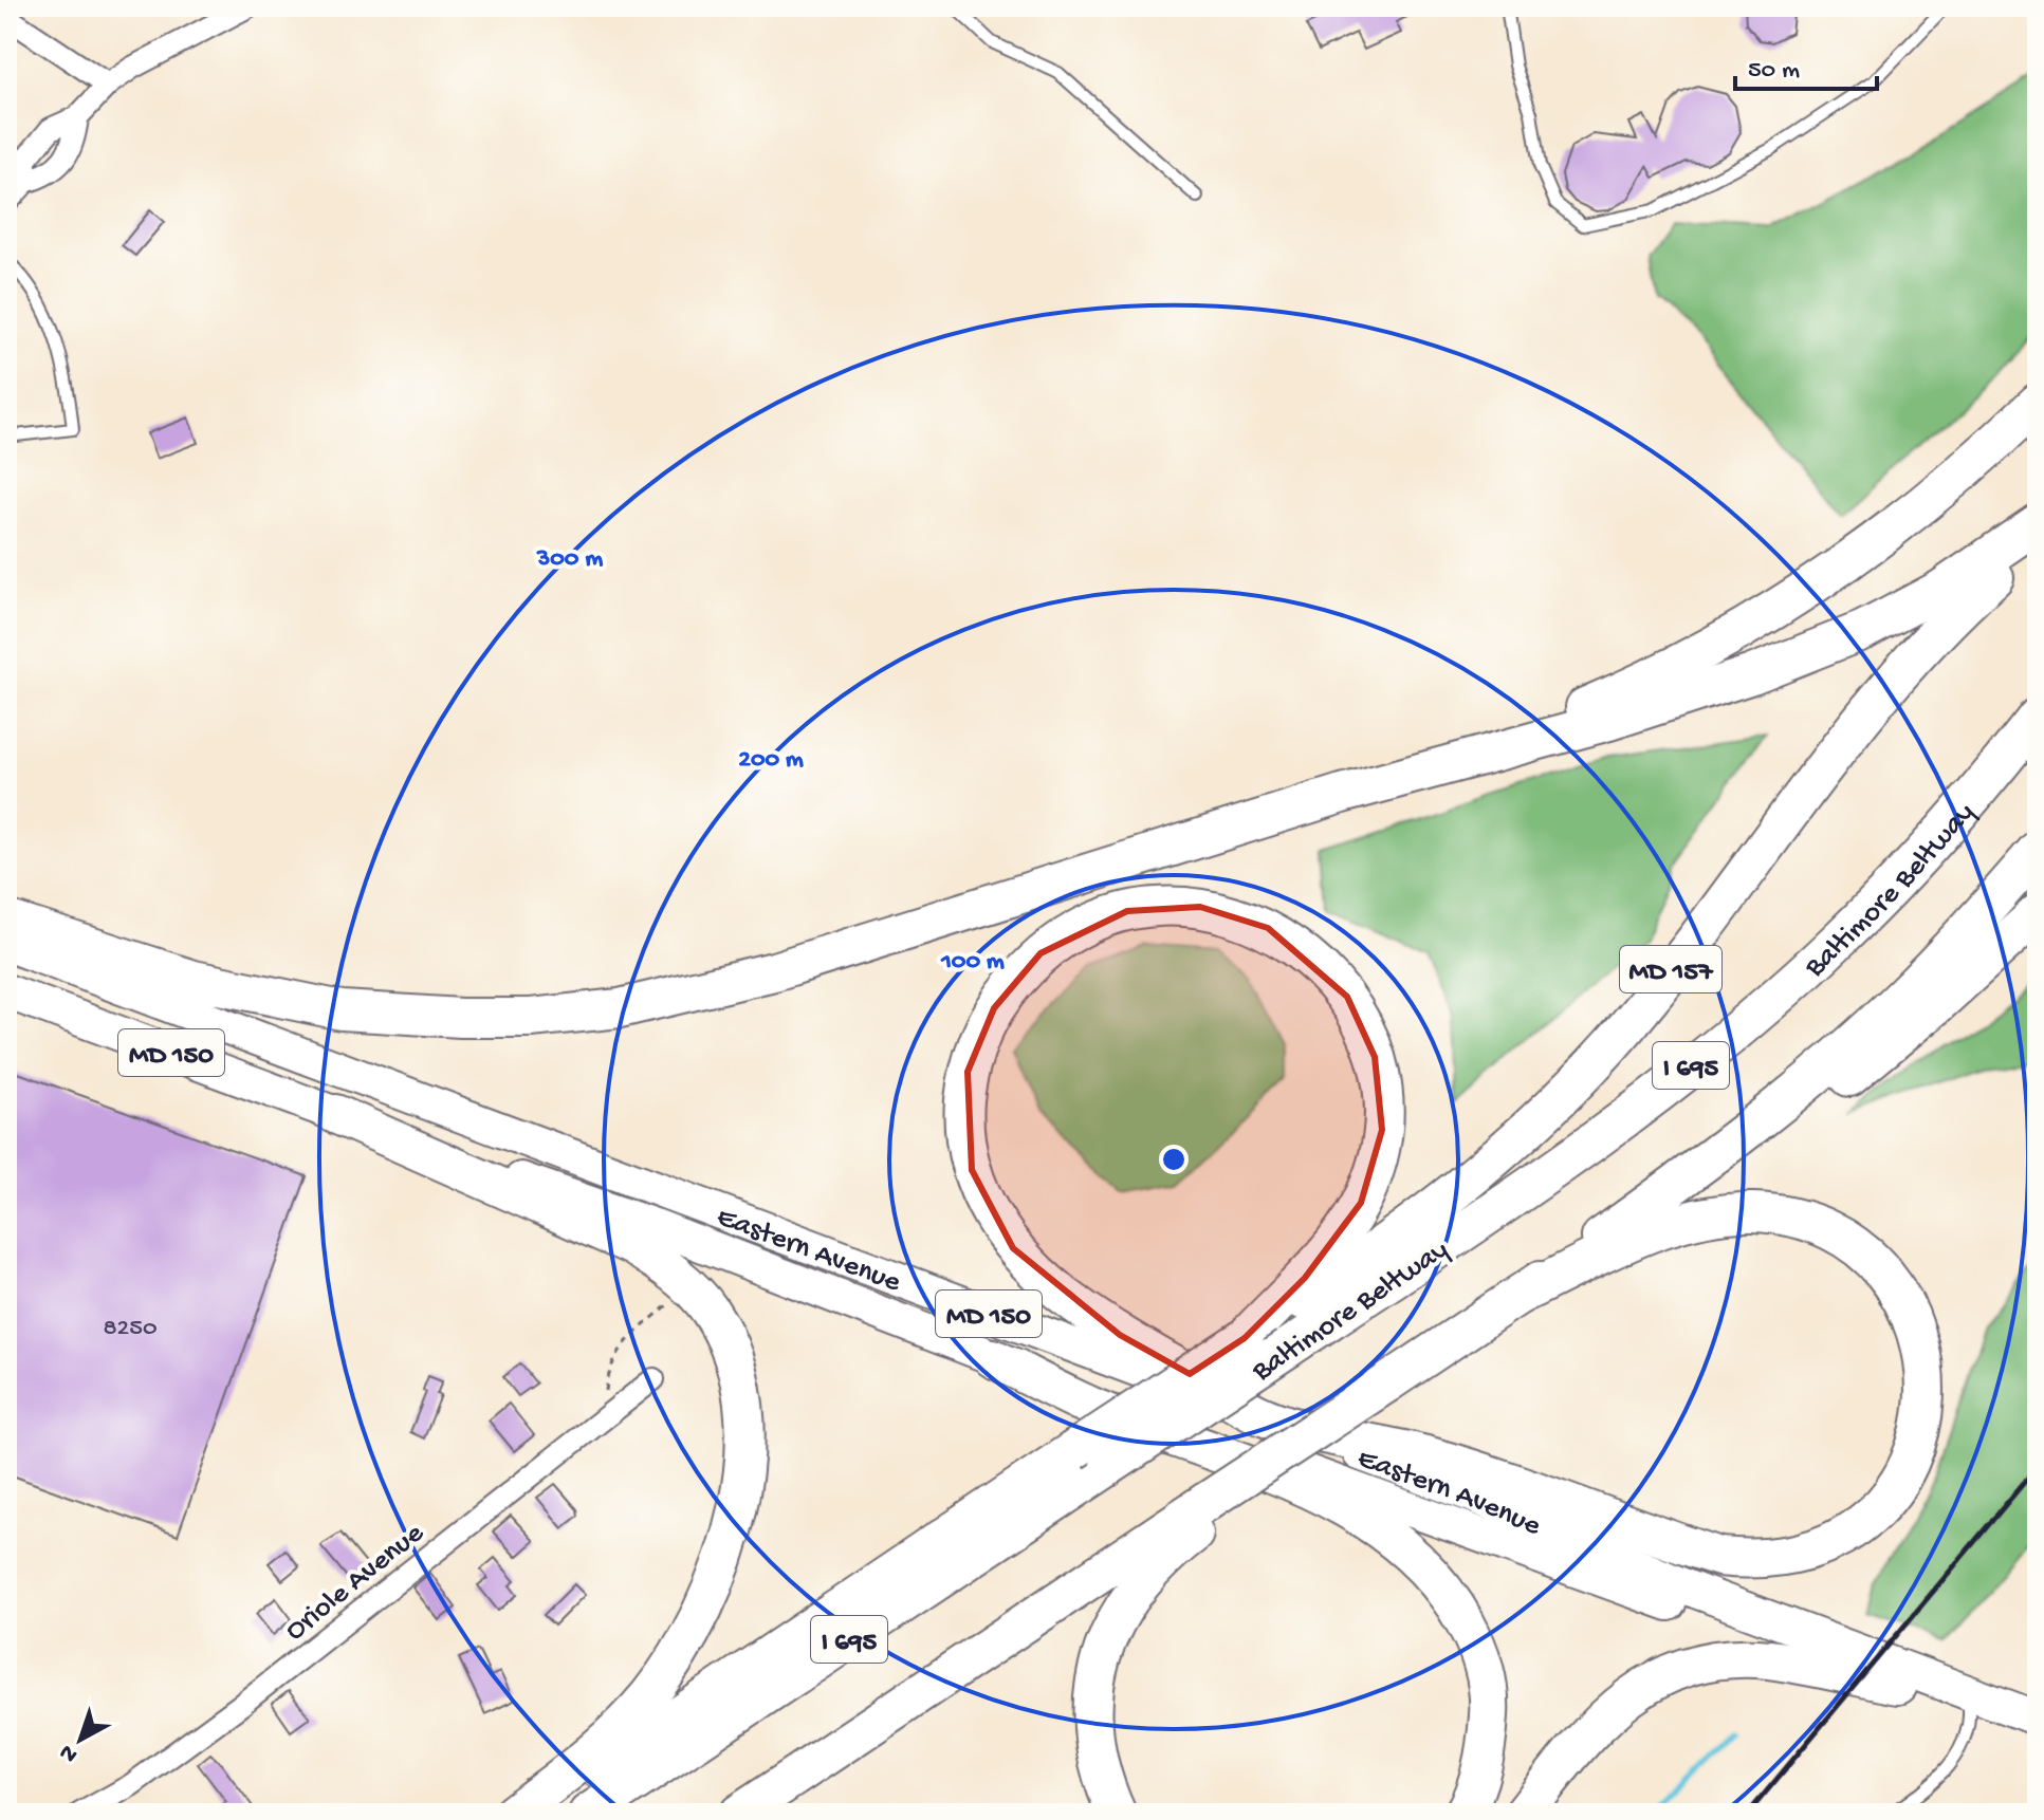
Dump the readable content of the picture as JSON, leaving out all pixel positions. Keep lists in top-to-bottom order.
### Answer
{
  "streets": {
    "highway": ["Baltimore Beltway", "MD 157", "I 695"],
    "main road": ["MD 150", "Eastern Avenue"],
    "street": ["Oriole Avenue"]
  },
  "house_numbers": ["8250"],
  "scale_bar": "50 m",
  "north": "bottom left",
  "rings": ["300 m", "200 m", "100 m"]
}
